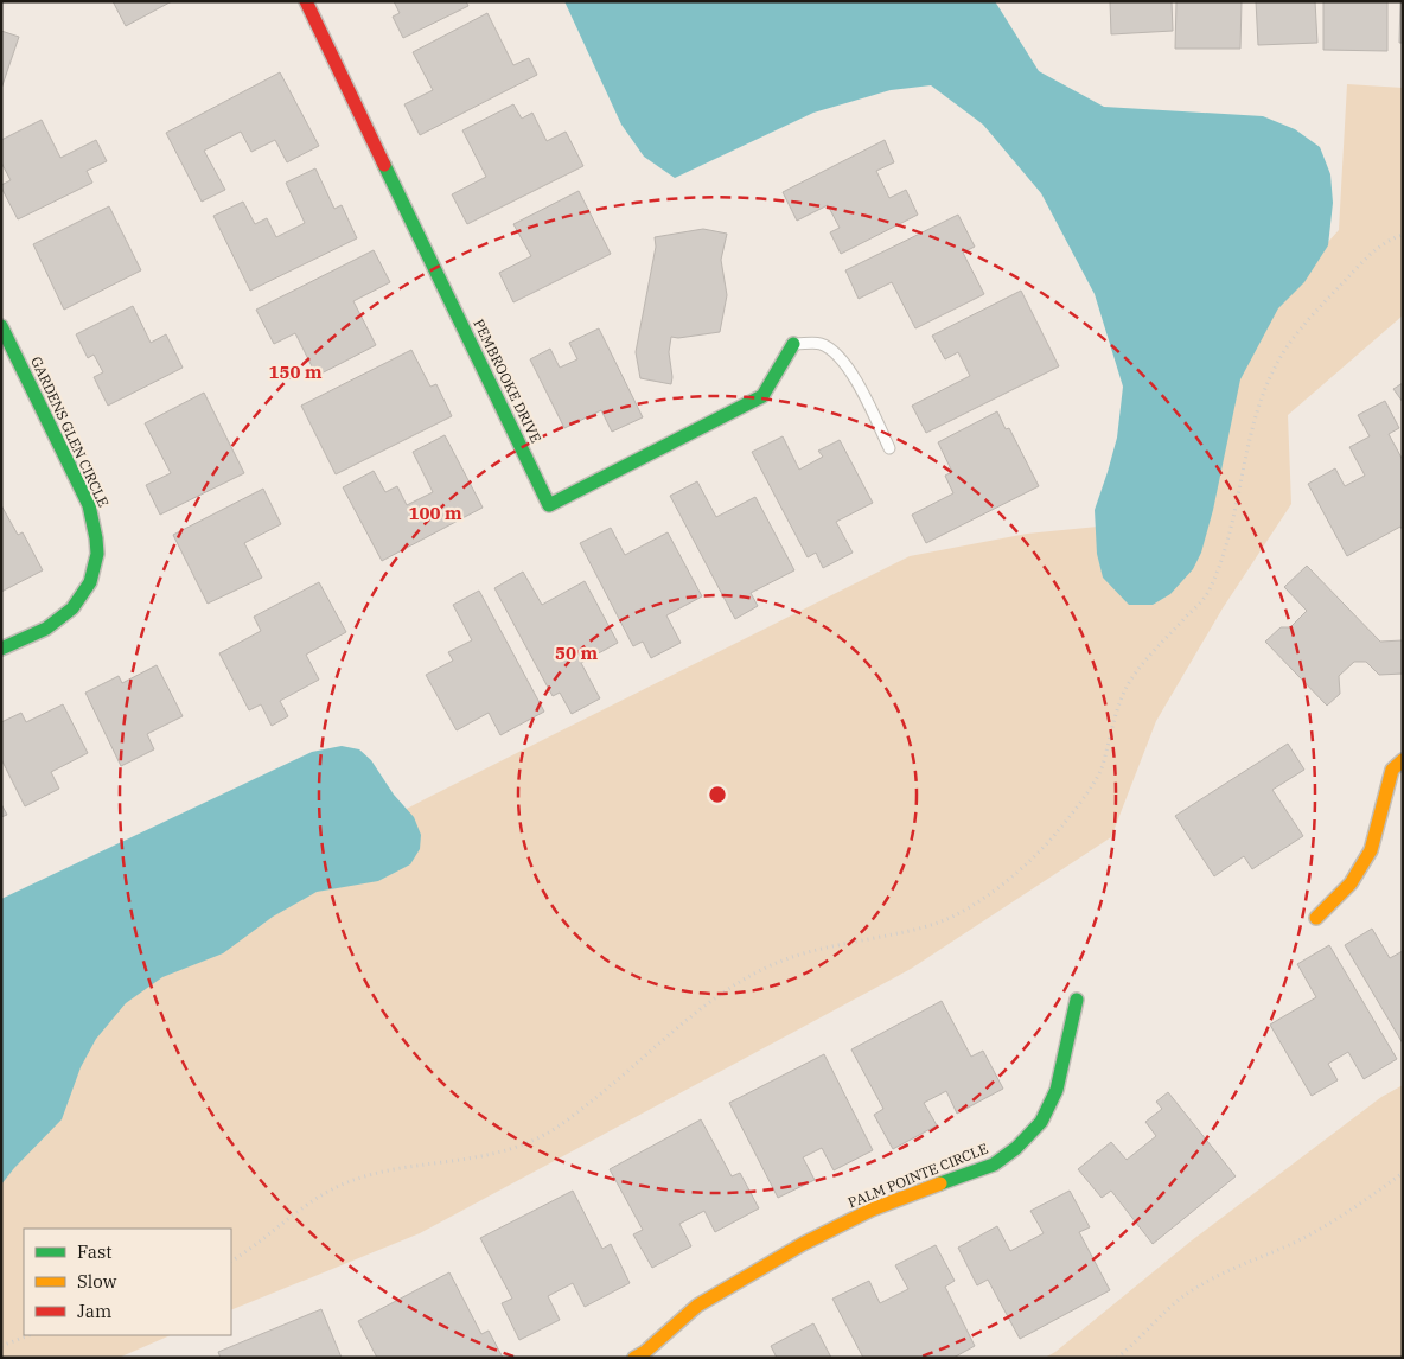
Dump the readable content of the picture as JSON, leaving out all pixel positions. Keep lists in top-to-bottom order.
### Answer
{
  "streets": {
    "street": ["PEMBROOKE DRIVE", "GARDENS GLEN CIRCLE", "PALM POINTE CIRCLE"]
  },
  "legend": ["Fast", "Slow", "Jam"],
  "rings": ["150 m", "100 m", "50 m"]
}
